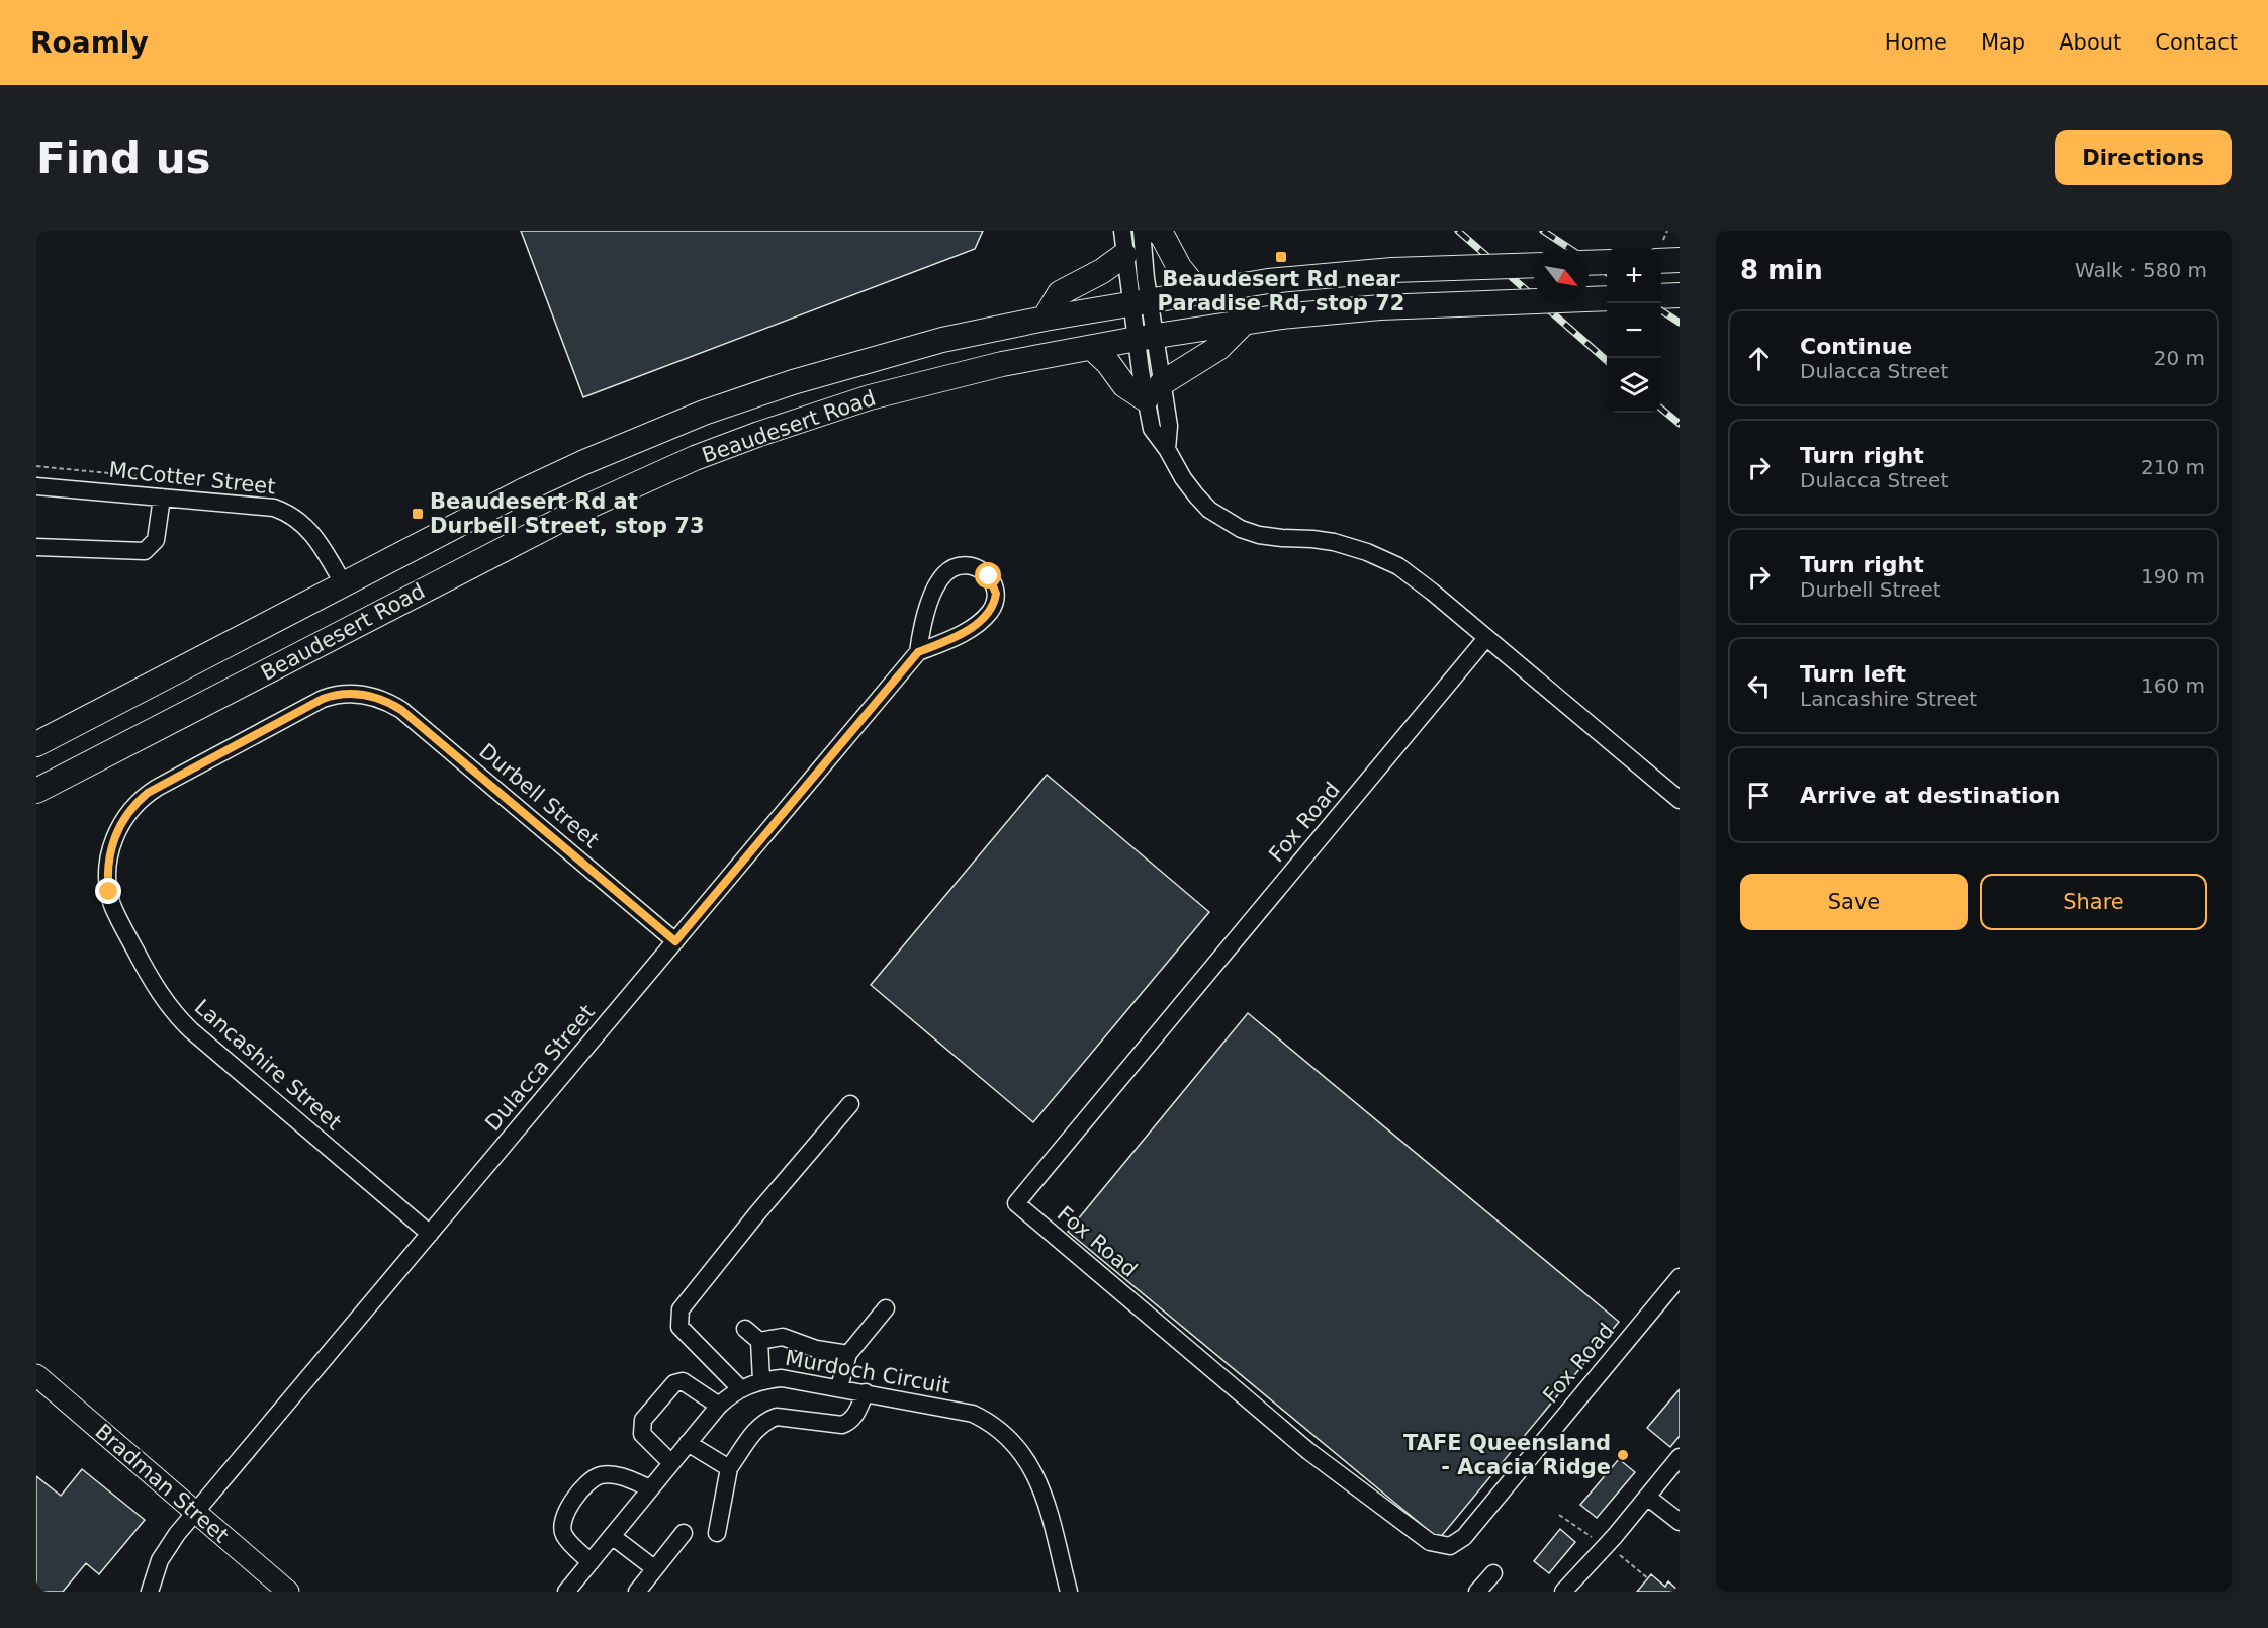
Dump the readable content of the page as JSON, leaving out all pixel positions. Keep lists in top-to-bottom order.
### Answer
{
  "streets": {
    "highway": ["Beaudesert Road"],
    "main road": ["Bradman Street"],
    "street": [
      "McCotter Street",
      "Durbell Street",
      "Fox Road",
      "Lancashire Street",
      "Dulacca Street",
      "Murdoch Circuit"
    ]
  },
  "crossings": [
    ["Beaudesert Road", "McCotter Street"],
    ["Durbell Street", "Lancashire Street"],
    ["Durbell Street", "Dulacca Street"],
    ["Lancashire Street", "Dulacca Street"],
    ["Dulacca Street", "Bradman Street"]
  ],
  "places": {
    "transit": ["Beaudesert Rd near Paradise Rd, stop 72", "Beaudesert Rd at Durbell Street, stop 73"],
    "other": ["TAFE Queensland - Acacia Ridge"]
  },
  "north": "bottom right",
  "page": {
    "header": "Roamly",
    "nav": [
      "Home",
      "Map",
      "About",
      "Contact"
    ],
    "buttons": [
      "Directions",
      ["Save", "Share"]
    ],
    "title": "Find us",
    "heading": ["8 min", "Walk · 580 m"],
    "map_buttons": ["+", "−"],
    "list": [
      ["Continue", "Dulacca Street", "20 m"],
      ["Turn right", "Dulacca Street", "210 m"],
      ["Turn right", "Durbell Street", "190 m"],
      ["Turn left", "Lancashire Street", "160 m"],
      "Arrive at destination"
    ]
  }
}
